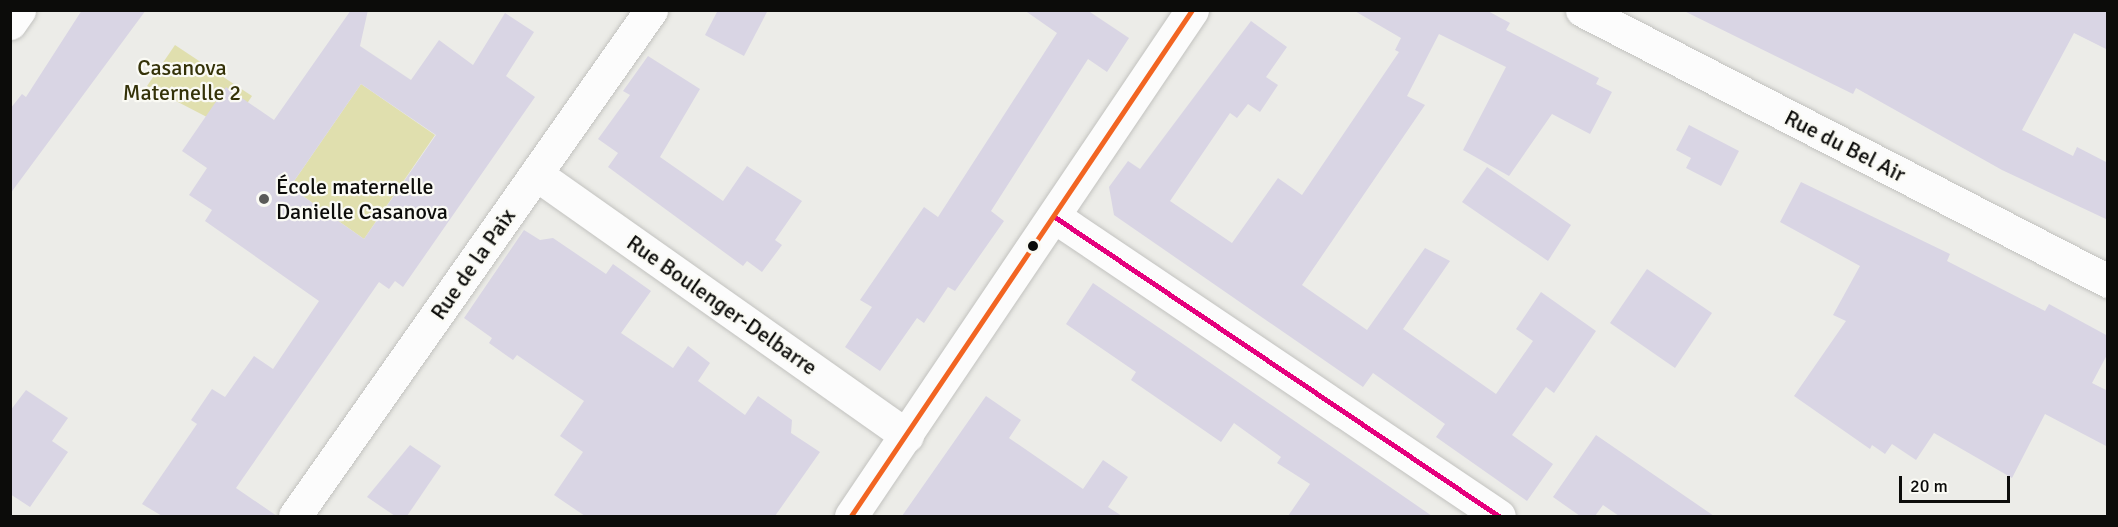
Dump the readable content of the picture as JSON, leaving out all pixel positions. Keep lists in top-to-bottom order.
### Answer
{
  "streets": {
    "street": ["Rue du Bel Air", "Rue de la Paix", "Rue Boulenger-Delbarre"]
  },
  "crossings": [
    ["Rue de la Paix", "Rue Boulenger-Delbarre"]
  ],
  "parks": ["Casanova Maternelle 2"],
  "places": ["École maternelle Danielle Casanova"],
  "scale_bar": "20 m"
}
